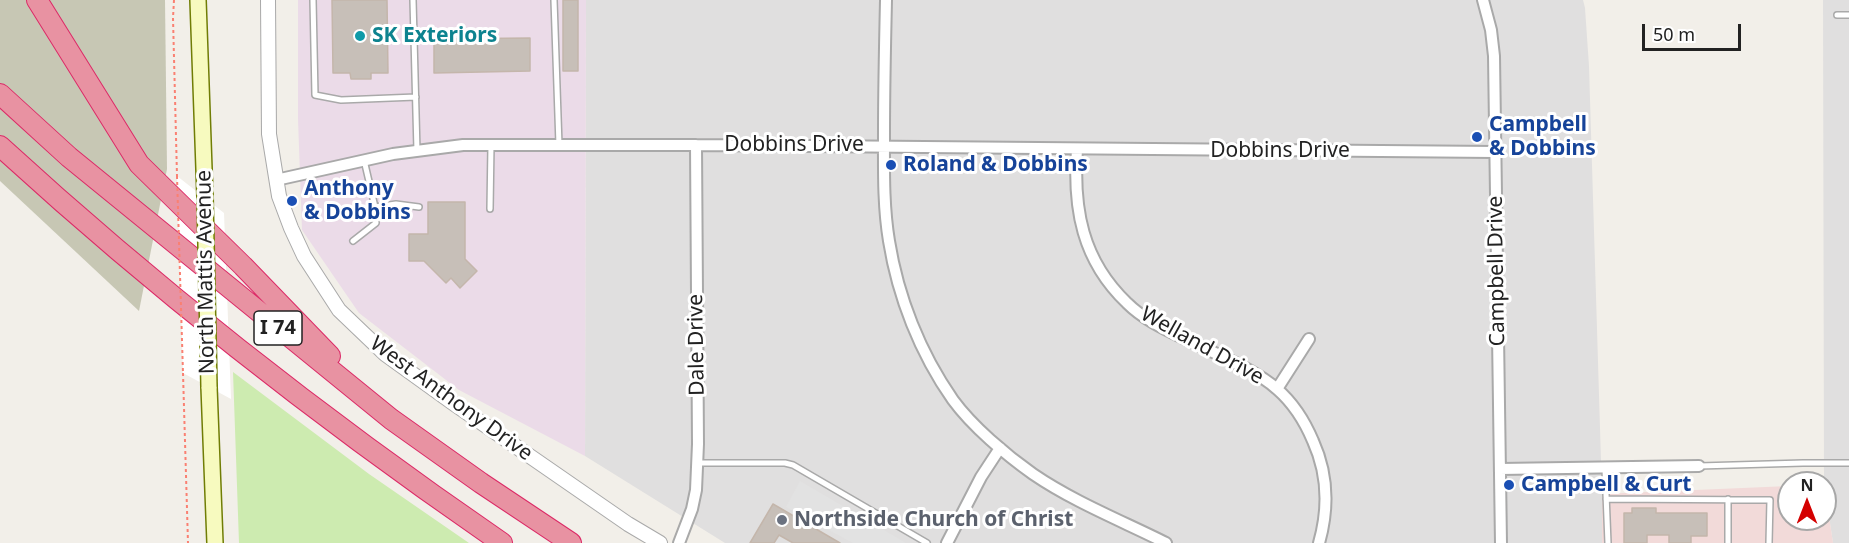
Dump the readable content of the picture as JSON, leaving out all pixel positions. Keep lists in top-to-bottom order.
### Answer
{
  "streets": {
    "highway": ["I 74"],
    "main road": ["North Mattis Avenue"],
    "street": [
      "Dobbins Drive",
      "Campbell Drive",
      "Dale Drive",
      "Welland Drive",
      "West Anthony Drive"
    ]
  },
  "crossings": [
    ["Dobbins Drive", "Campbell Drive"],
    ["Dobbins Drive", "Dale Drive"],
    ["Dobbins Drive", "Welland Drive"],
    ["Dobbins Drive", "West Anthony Drive"]
  ],
  "places": [
    "SK Exteriors",
    "Campbell & Dobbins",
    "Roland & Dobbins",
    "Anthony & Dobbins",
    "Campbell & Curt",
    "Northside Church of Christ"
  ],
  "scale_bar": "50 m",
  "north": "top"
}
